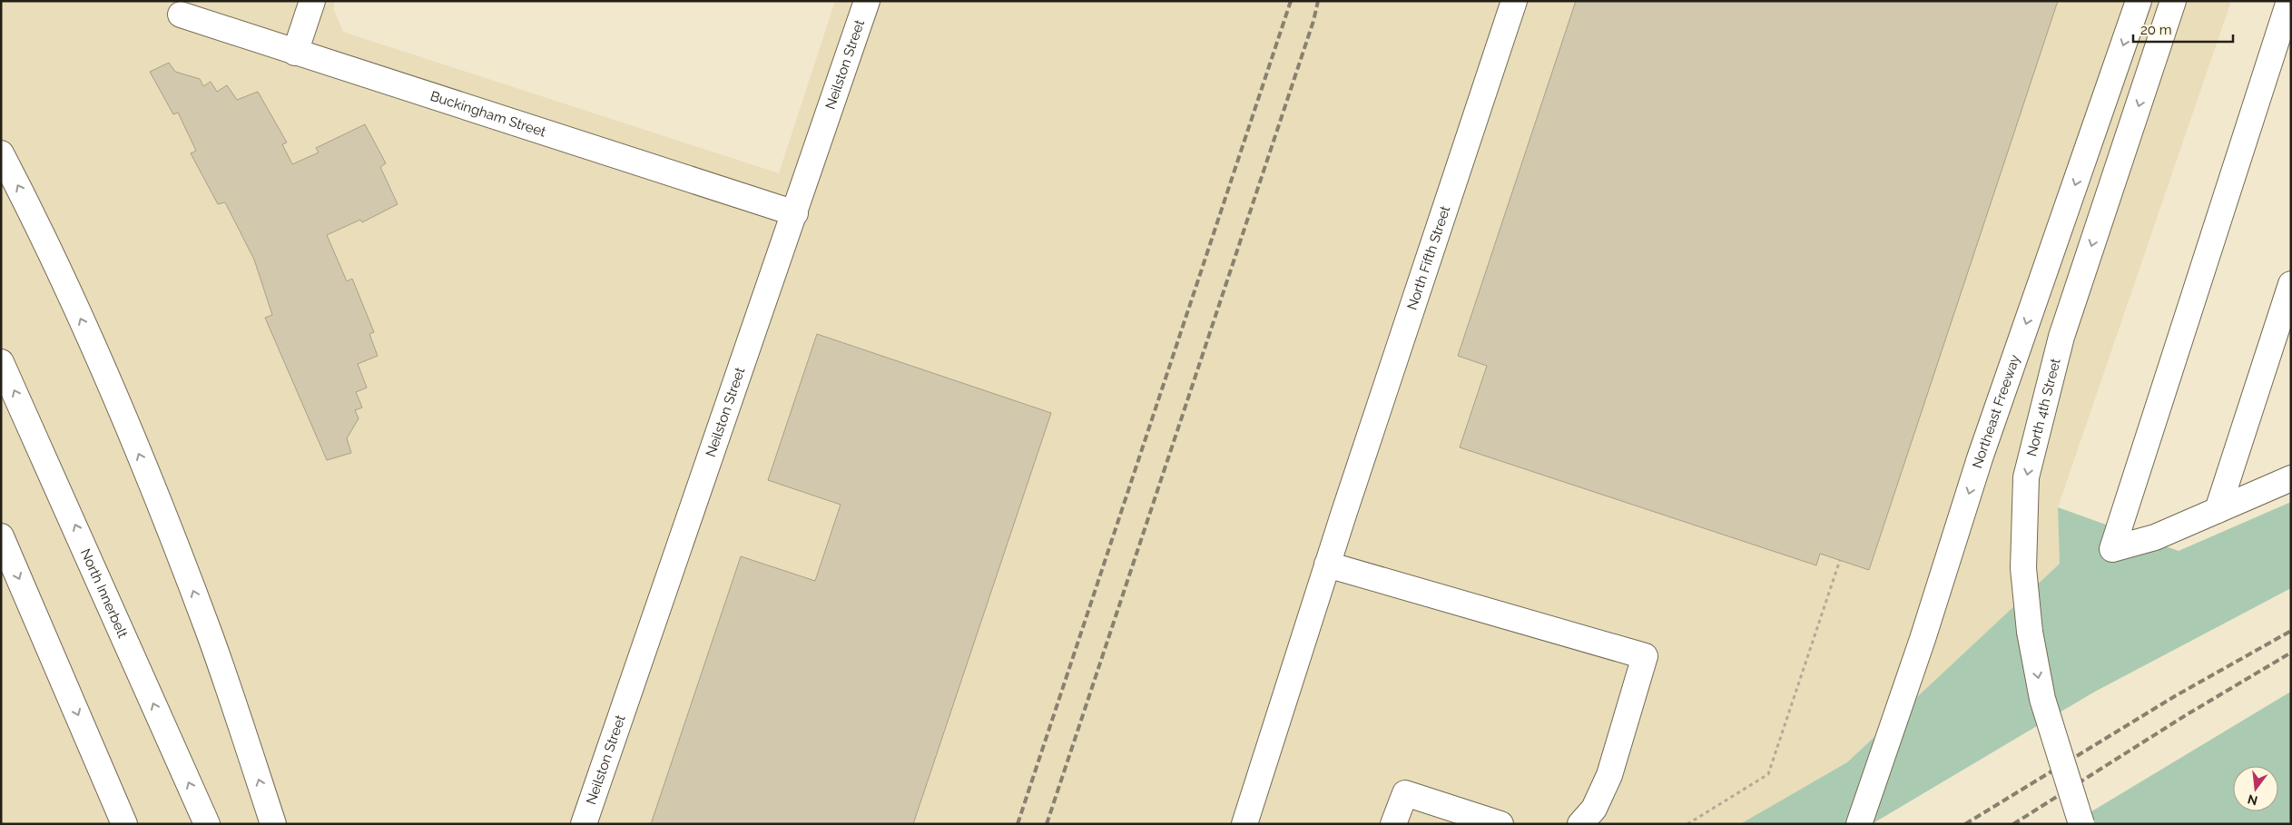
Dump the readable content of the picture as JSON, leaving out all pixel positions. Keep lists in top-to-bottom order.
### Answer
{
  "streets": {
    "main road": [
      "Neilston Street",
      "Buckingham Street",
      "North Fifth Street",
      "North 4th Street",
      "Northeast Freeway",
      "North Innerbelt"
    ]
  },
  "crossings": [
    ["Neilston Street", "Buckingham Street"]
  ],
  "one_way": ["North 4th Street", "Northeast Freeway"],
  "scale_bar": "20 m",
  "north": "bottom"
}
